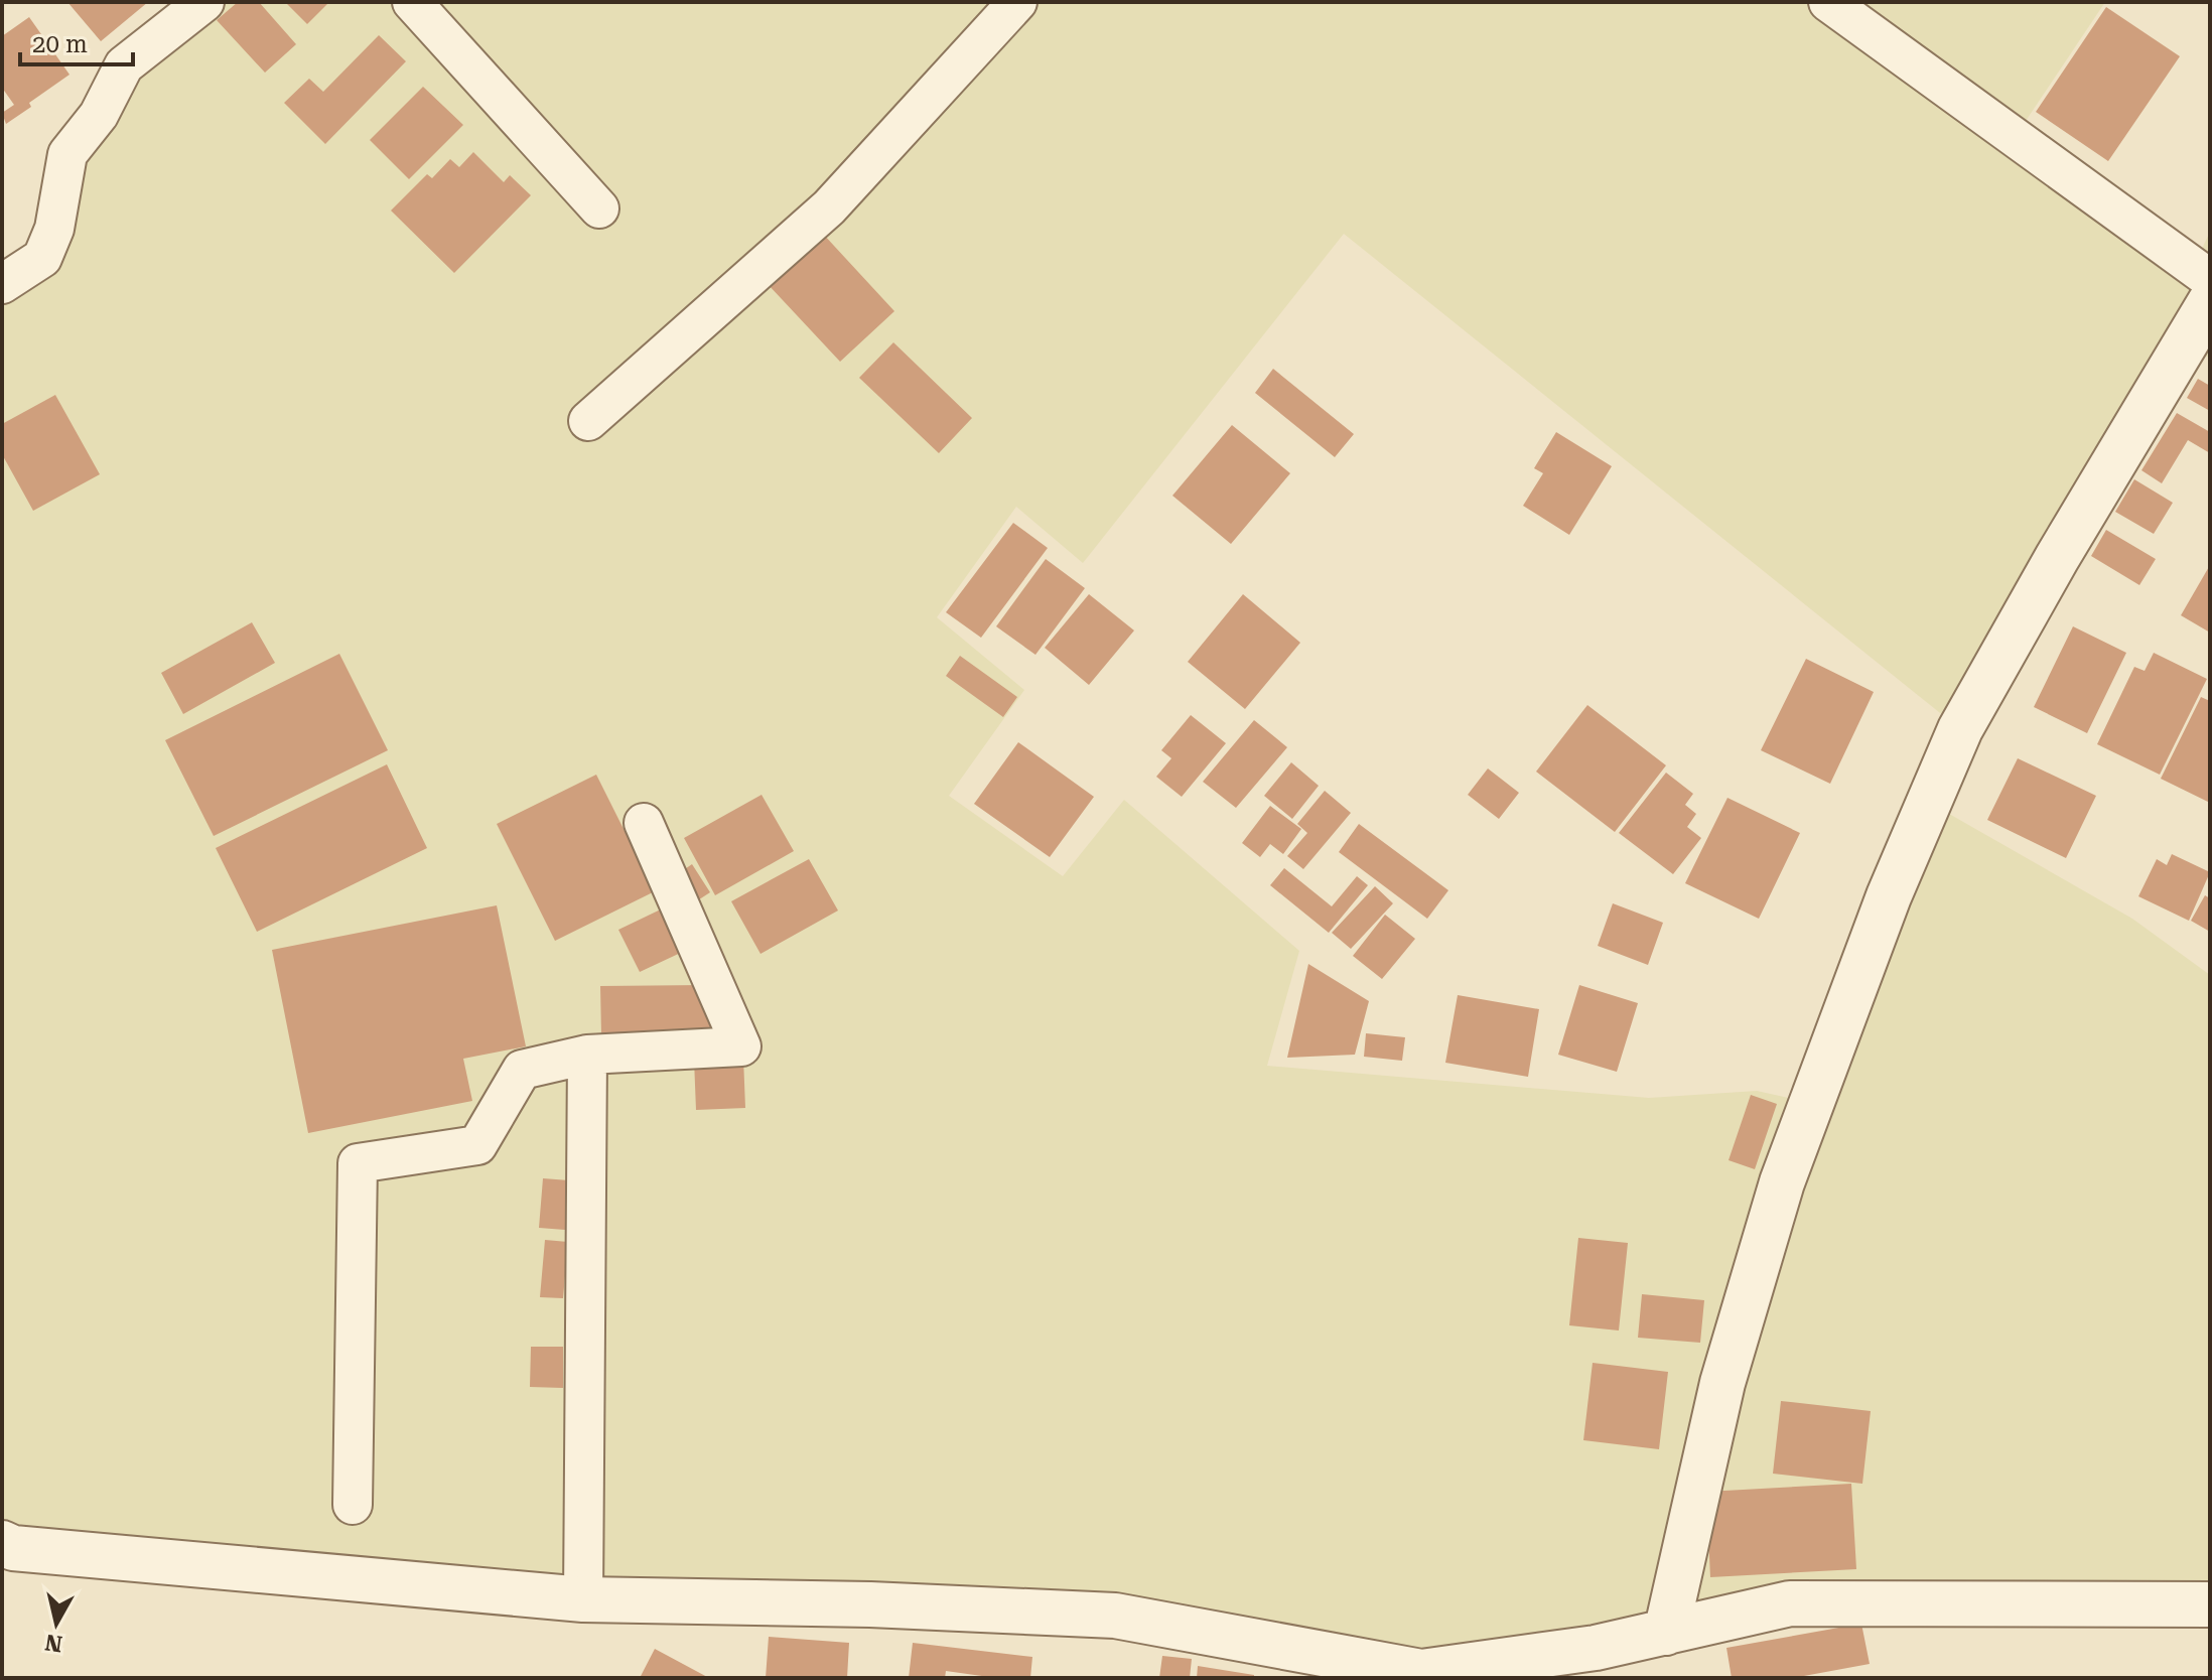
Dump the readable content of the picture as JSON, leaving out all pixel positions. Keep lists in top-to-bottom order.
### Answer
{
  "scale_bar": "20 m",
  "north": "bottom"
}
